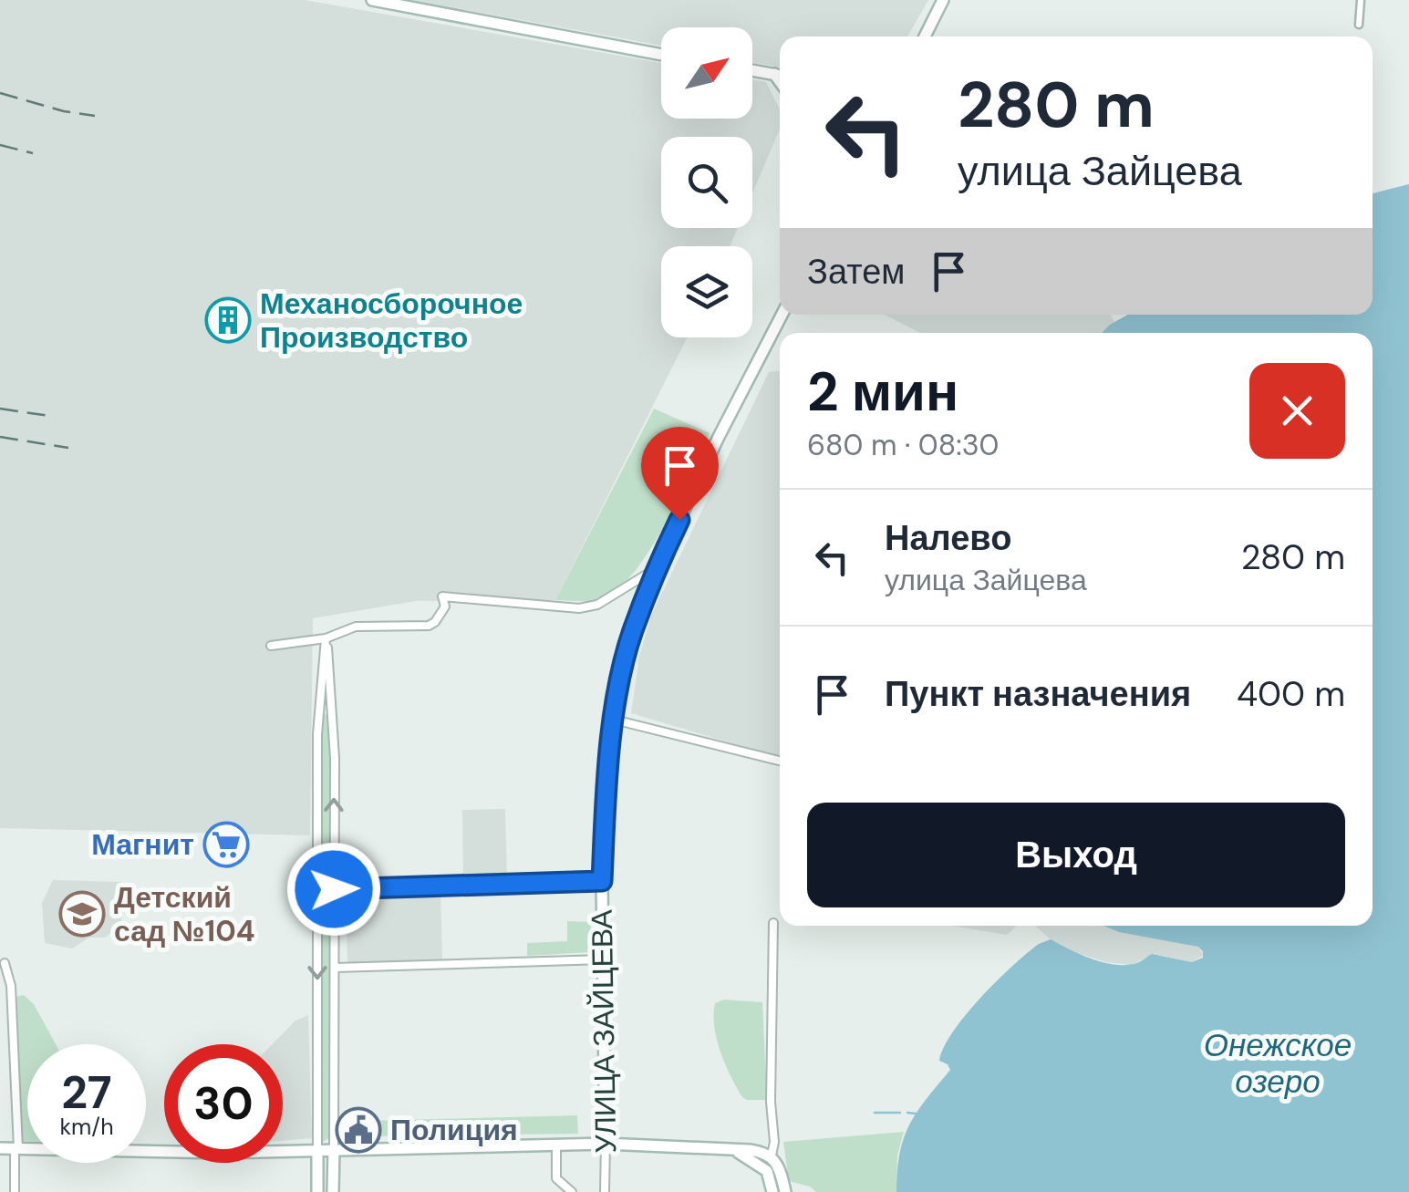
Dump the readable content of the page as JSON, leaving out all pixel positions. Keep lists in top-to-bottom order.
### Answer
{
  "streets": {
    "main road": ["УЛИЦА ЗАЙЦЕВА"]
  },
  "water": ["Онежское озеро"],
  "places": {
    "building": ["Механосборочное Производство"],
    "supermarket": ["Магнит"],
    "school or university": ["Детский сад №104"],
    "public building": ["Полиция"]
  },
  "north": "top right",
  "page": {
    "turn": ["280 m", "улица Зайцева"],
    "then": "Затем",
    "heading": ["2 мин", "680 m · 08:30"],
    "list": [
      {
        "name": "Налево",
        "note": "улица Зайцева",
        "value": "280 m"
      },
      {
        "name": "Пункт назначения",
        "value": "400 m"
      }
    ],
    "buttons": "Выход",
    "speed": "27 km/h",
    "limit": "30"
  }
}
